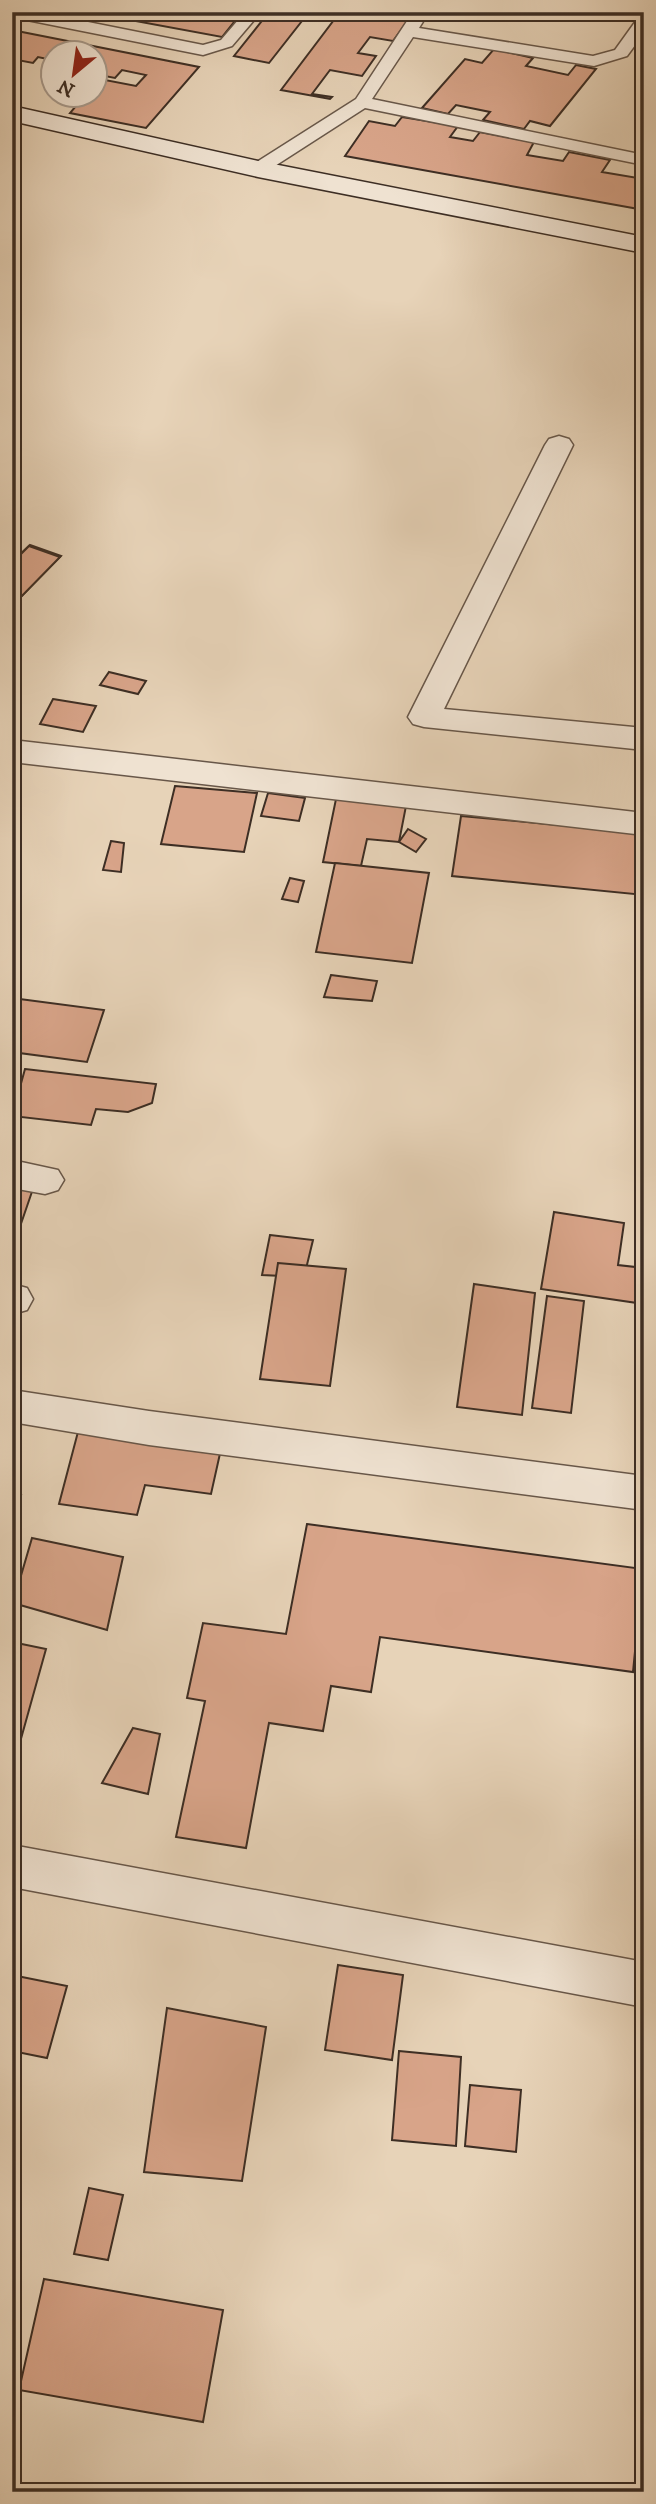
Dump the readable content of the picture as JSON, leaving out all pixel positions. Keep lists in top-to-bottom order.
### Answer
{
  "north": "bottom left"
}
